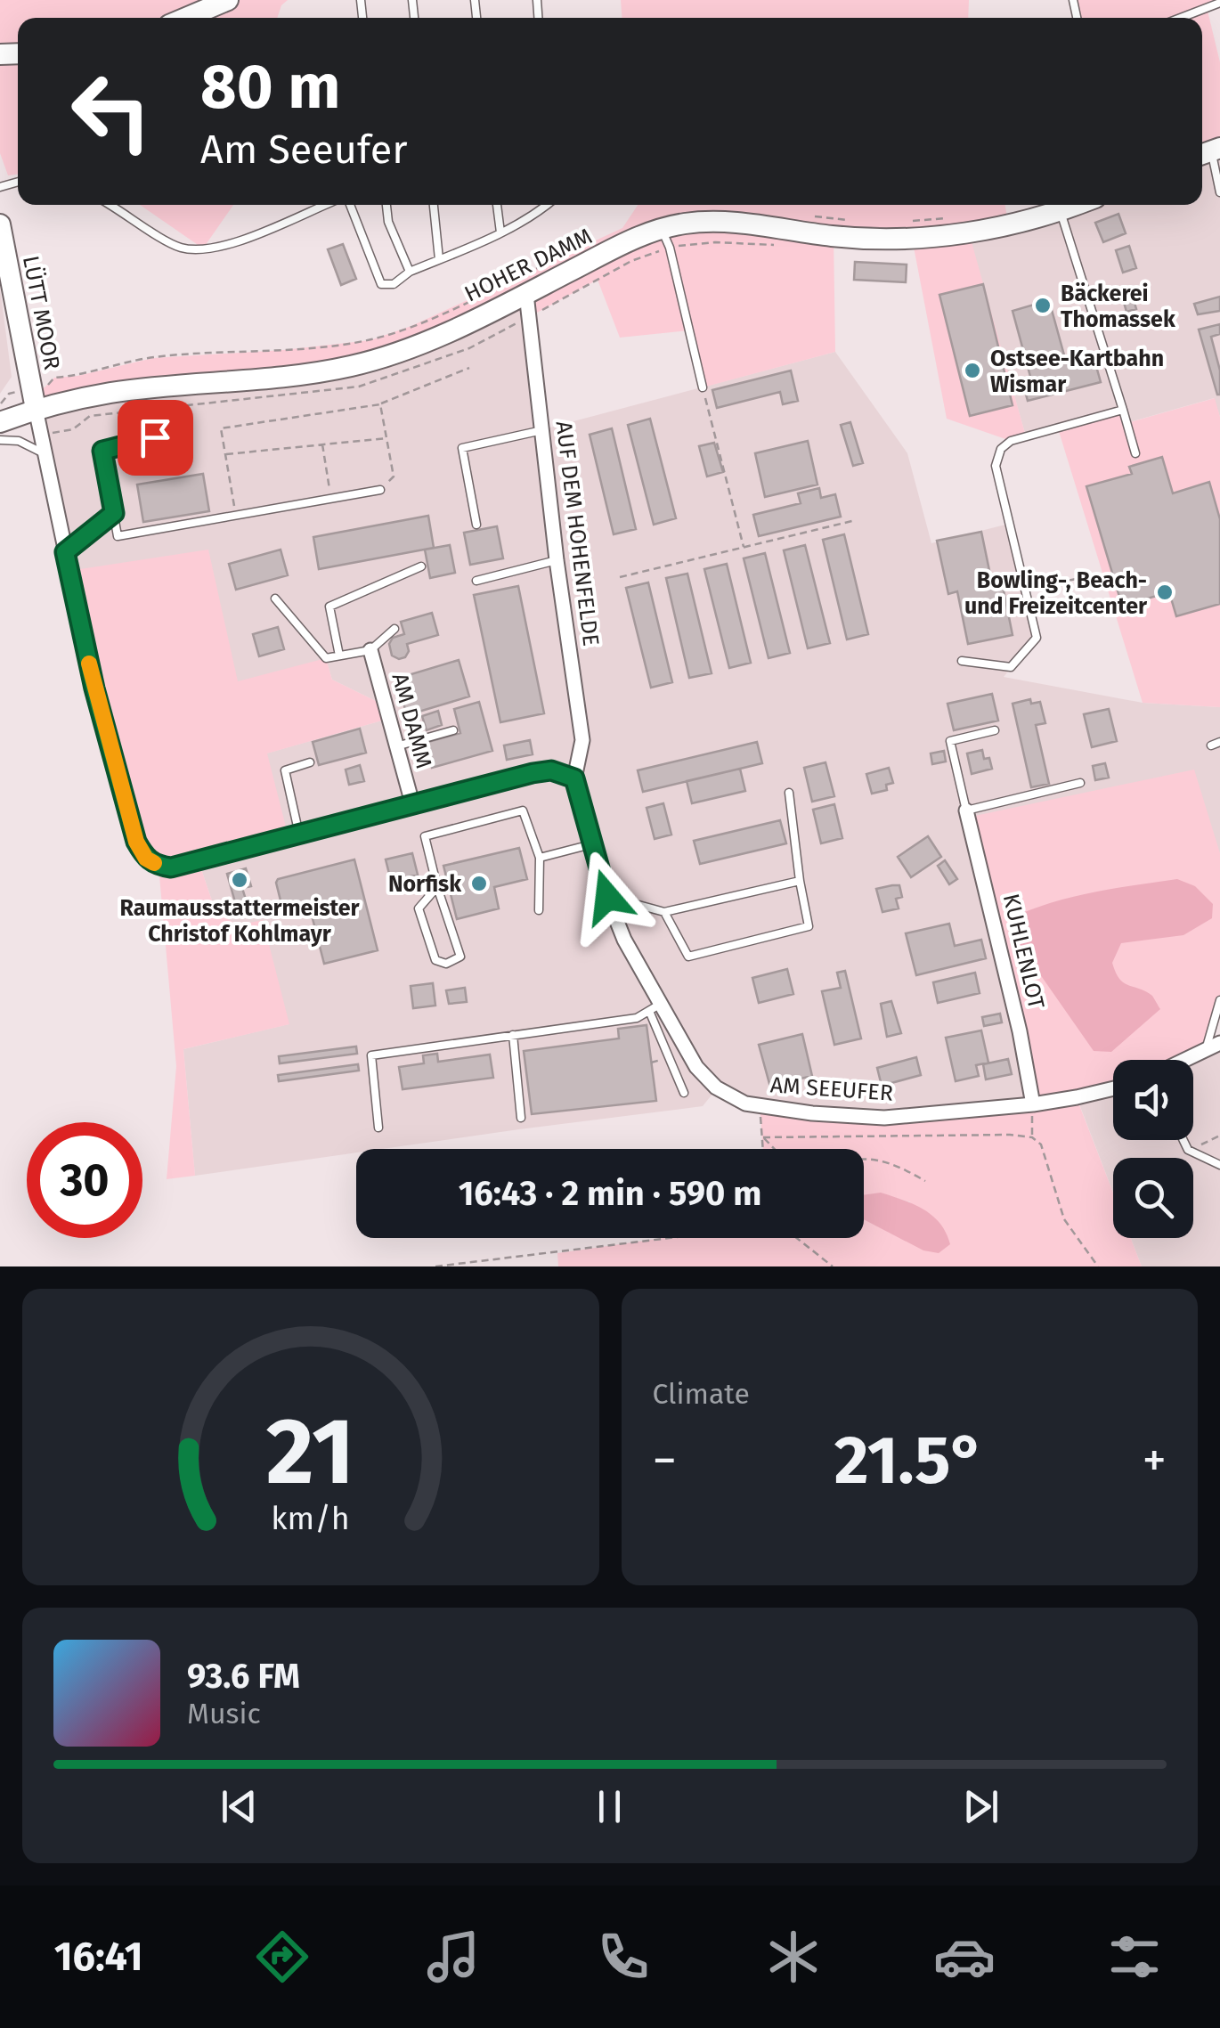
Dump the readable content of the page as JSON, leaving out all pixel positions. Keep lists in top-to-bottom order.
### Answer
{
  "streets": {
    "main road": ["HOHER DAMM", "LÜTT MOOR"],
    "street": [
      "AUF DEM HOHENFELDE",
      "AM DAMM",
      "KUHLENLOT",
      "AM SEEUFER"
    ]
  },
  "crossings": [
    ["HOHER DAMM", "LÜTT MOOR"],
    ["HOHER DAMM", "AUF DEM HOHENFELDE"],
    ["AUF DEM HOHENFELDE", "AM SEEUFER"],
    ["KUHLENLOT", "AM SEEUFER"]
  ],
  "places": [
    "Bäckerei Thomassek",
    "Ostsee-Kartbahn Wismar",
    "Bowling-, Beach- und Freizeitcenter",
    "Raumausstattermeister Christof Kohlmayr",
    "Norfisk"
  ],
  "page": {
    "turn": ["80 m", "Am Seeufer"],
    "limit": "30",
    "trip": "16:43 · 2 min · 590 m",
    "tile": "Climate",
    "heat": ["−", "21.5°", "+"],
    "song": ["93.6 FM", "Music"],
    "tabs": "16:41",
    "gauge": ["21", "km/h"]
  }
}
